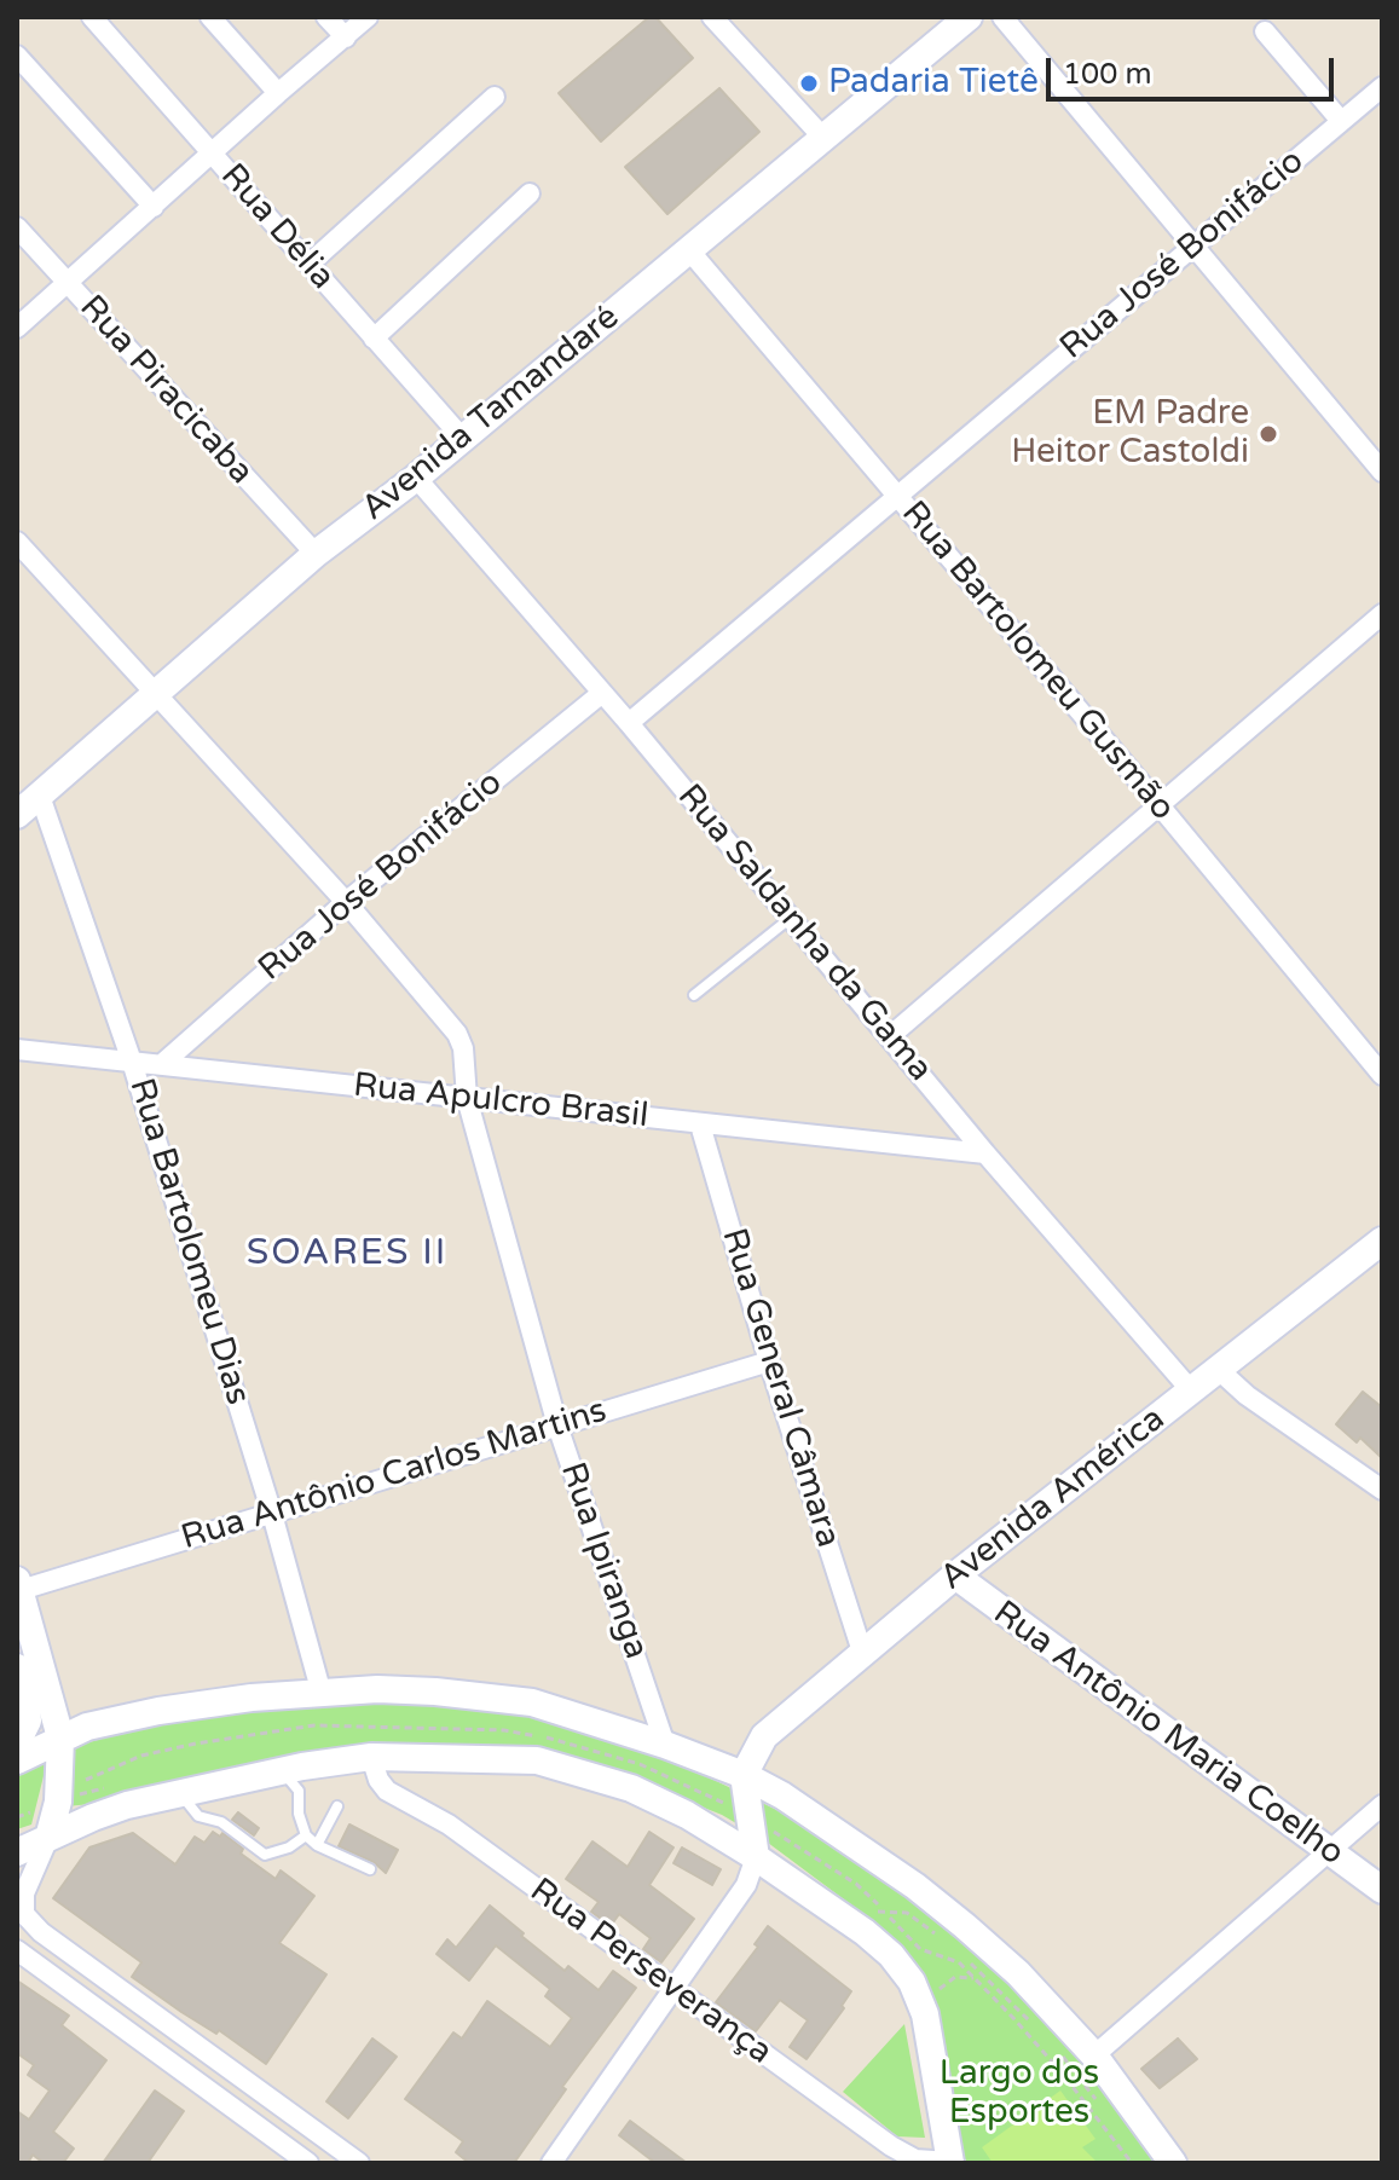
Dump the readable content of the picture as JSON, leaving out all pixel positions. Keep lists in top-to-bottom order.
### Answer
{
  "streets": {
    "main road": ["Avenida Tamandaré", "Avenida América", "Rua Antônio Maria Coelho"],
    "street": [
      "Rua Délia",
      "Rua José Bonifácio",
      "Rua Piracicaba",
      "Rua Bartolomeu Gusmão",
      "Rua Saldanha da Gama",
      "Rua Apulcro Brasil",
      "Rua Bartolomeu Dias",
      "Rua General Câmara",
      "Rua Antônio Carlos Martins",
      "Rua Ipiranga",
      "Rua Perseverança"
    ]
  },
  "crossings": [
    ["Rua Délia", "Avenida Tamandaré"],
    ["Rua José Bonifácio", "Rua Bartolomeu Gusmão"],
    ["Rua José Bonifácio", "Rua Saldanha da Gama"],
    ["Rua José Bonifácio", "Rua Apulcro Brasil"],
    ["Rua José Bonifácio", "Rua Ipiranga"],
    ["Rua Piracicaba", "Avenida Tamandaré"],
    ["Avenida Tamandaré", "Rua Bartolomeu Gusmão"],
    ["Avenida Tamandaré", "Rua Saldanha da Gama"],
    ["Avenida Tamandaré", "Rua Bartolomeu Dias"],
    ["Avenida Tamandaré", "Rua Ipiranga"],
    ["Rua Saldanha da Gama", "Rua Apulcro Brasil"],
    ["Rua Saldanha da Gama", "Avenida América"],
    ["Rua Apulcro Brasil", "Rua Bartolomeu Dias"],
    ["Rua Apulcro Brasil", "Rua General Câmara"],
    ["Rua Apulcro Brasil", "Rua Ipiranga"],
    ["Rua Bartolomeu Dias", "Rua Antônio Carlos Martins"],
    ["Rua General Câmara", "Rua Antônio Carlos Martins"],
    ["Rua General Câmara", "Avenida América"],
    ["Rua Antônio Carlos Martins", "Rua Ipiranga"],
    ["Avenida América", "Rua Antônio Maria Coelho"]
  ],
  "districts": ["SOARES II"],
  "parks": ["Largo dos Esportes"],
  "places": ["Padaria Tietê", "EM Padre Heitor Castoldi"],
  "scale_bar": "100 m"
}
